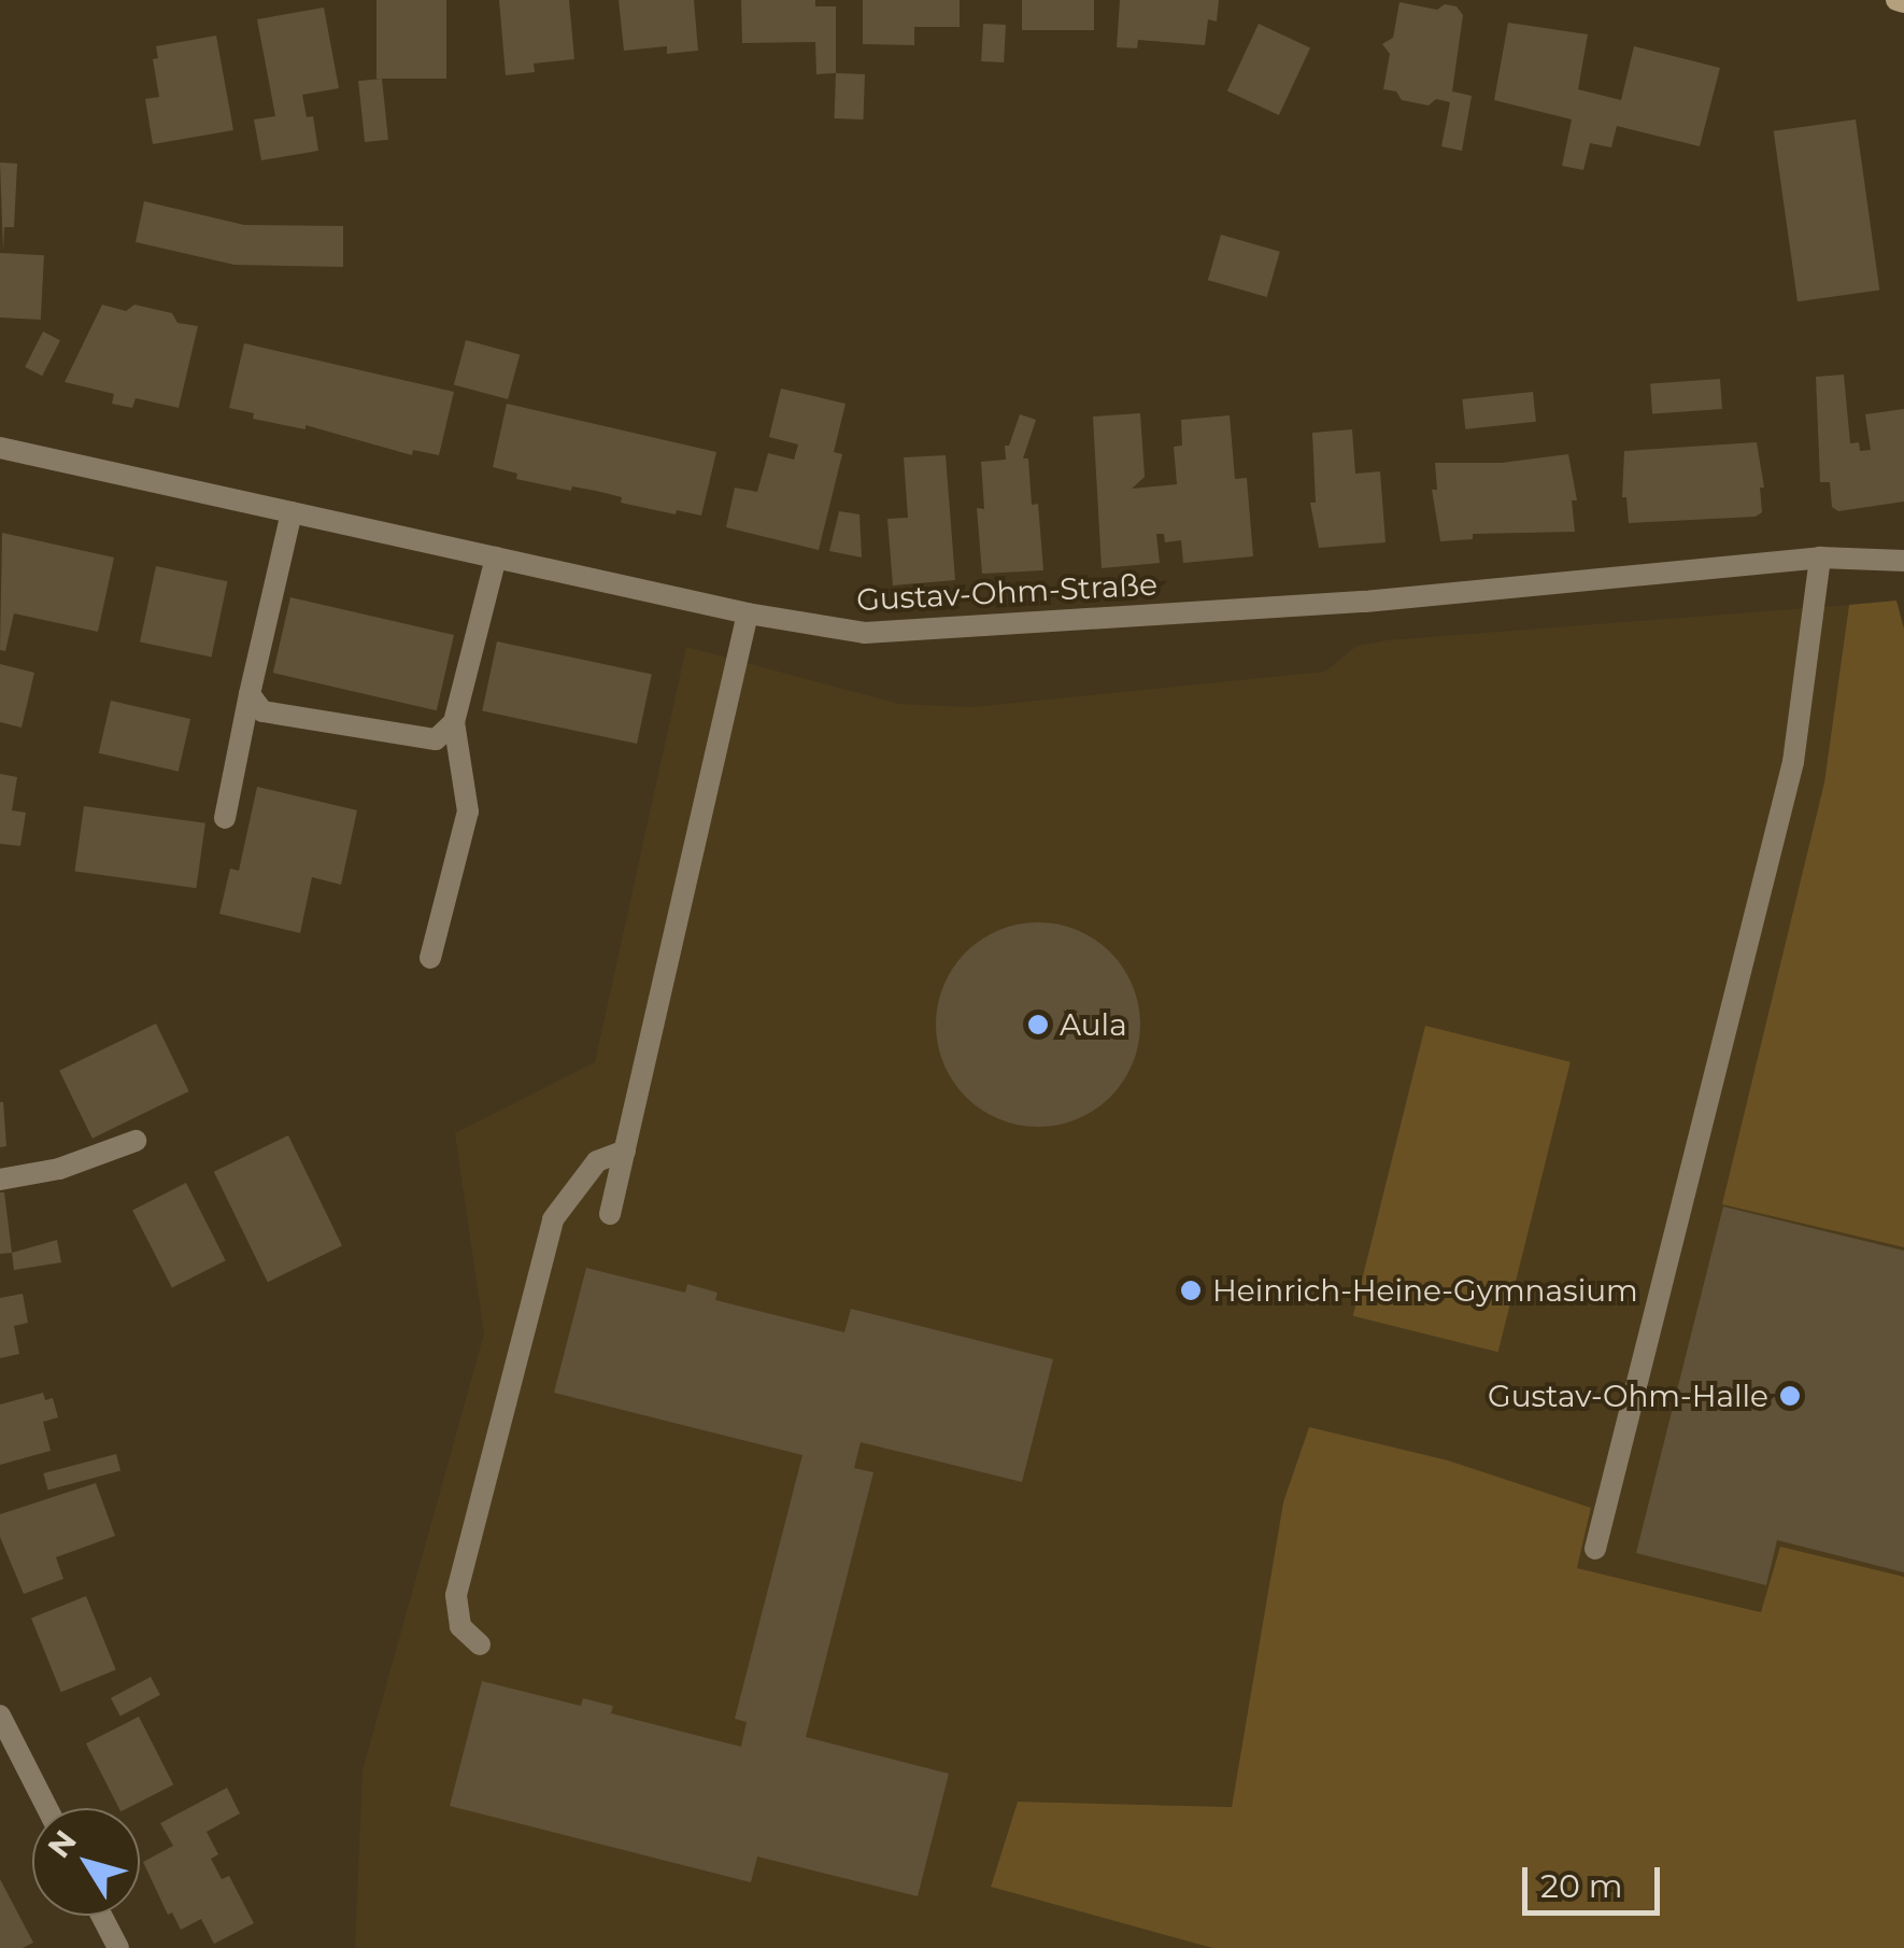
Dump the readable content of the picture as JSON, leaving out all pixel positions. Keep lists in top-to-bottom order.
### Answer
{
  "streets": {
    "street": ["Gustav-Ohm-Straße"]
  },
  "places": ["Aula", "Heinrich-Heine-Gymnasium", "Gustav-Ohm-Halle"],
  "scale_bar": "20 m",
  "north": "top left"
}
